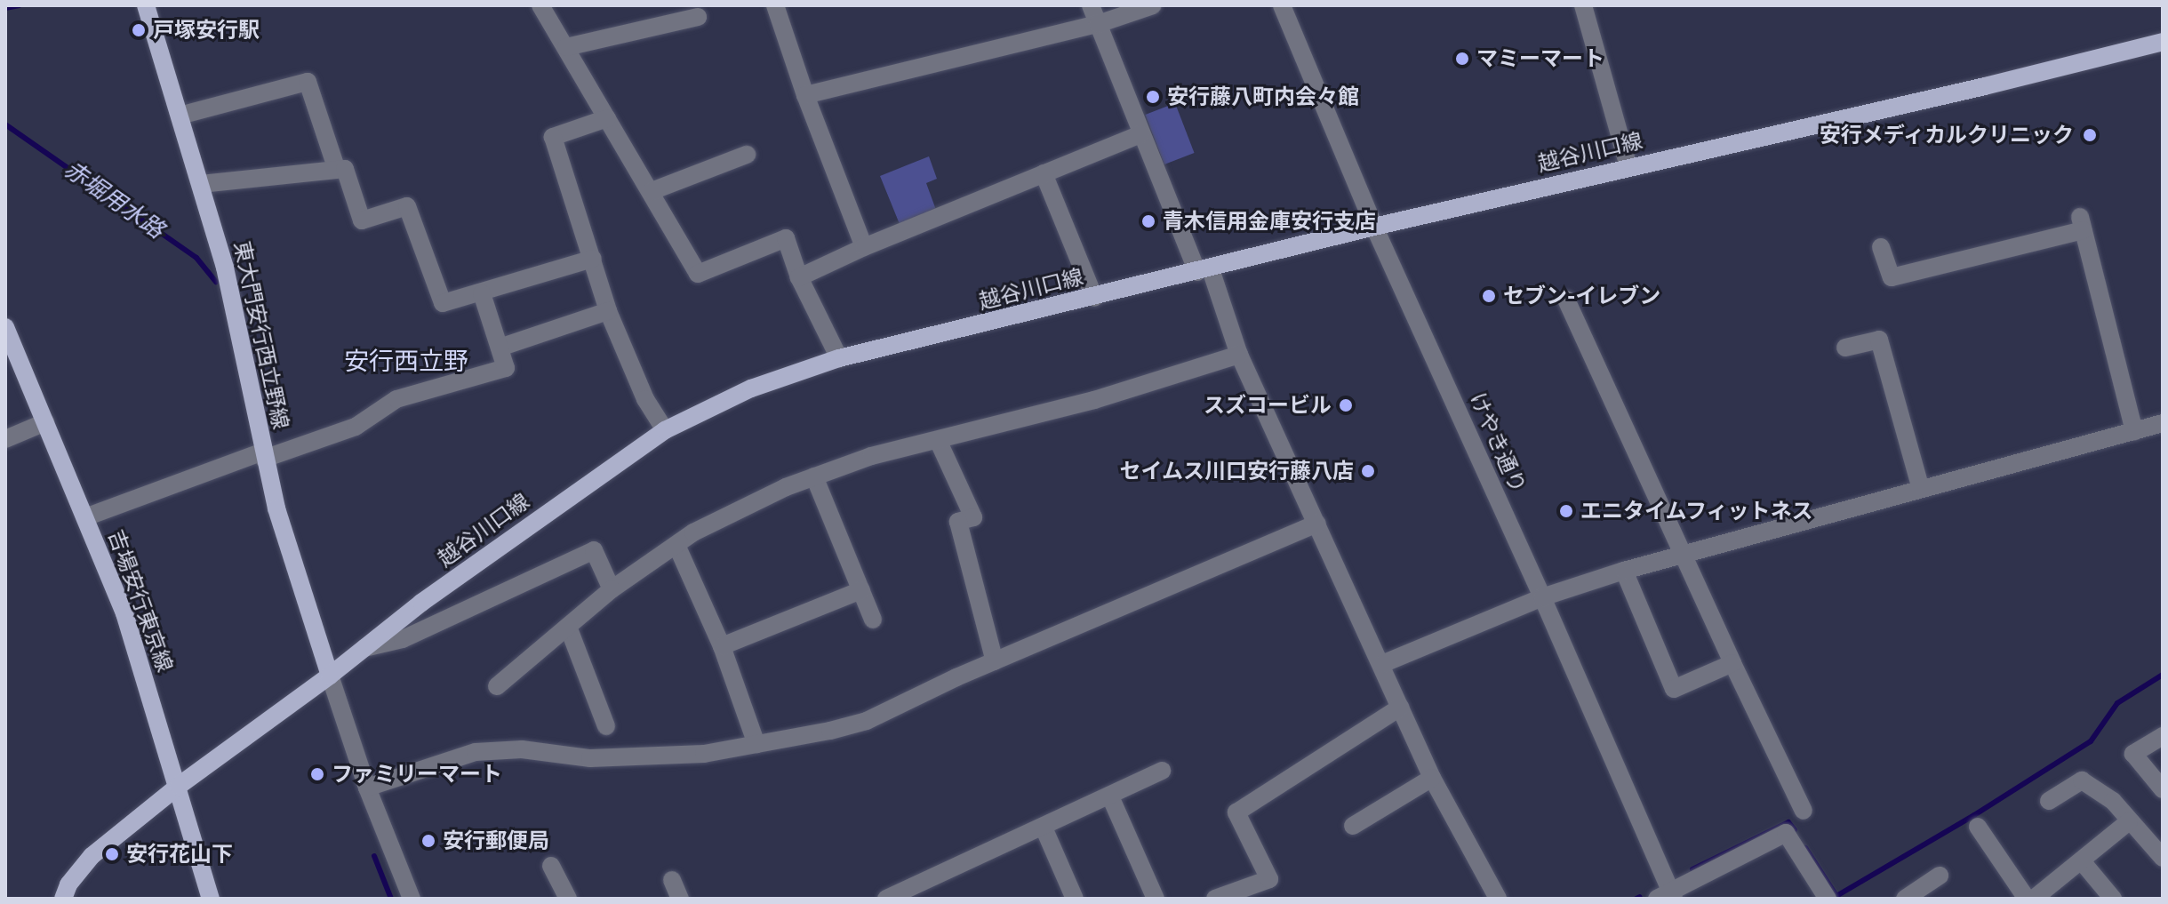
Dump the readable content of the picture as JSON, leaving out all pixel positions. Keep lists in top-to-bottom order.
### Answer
{
  "streets": {
    "main road": ["越谷川口線", "東大門安行西立野線", "吉場安行東京線"],
    "street": ["けやき通り"]
  },
  "crossings": [
    ["越谷川口線", "東大門安行西立野線"],
    ["越谷川口線", "けやき通り"],
    ["越谷川口線", "吉場安行東京線"]
  ],
  "districts": ["安行西立野"],
  "water": ["赤堀用水路"],
  "places": [
    "戸塚安行駅",
    "マミーマート",
    "安行藤八町内会々館",
    "安行メディカルクリニック",
    "青木信用金庫安行支店",
    "セブン-イレブン",
    "スズコービル",
    "セイムス川口安行藤八店",
    "エニタイムフィットネス",
    "ファミリーマート",
    "安行郵便局",
    "安行花山下"
  ]
}
